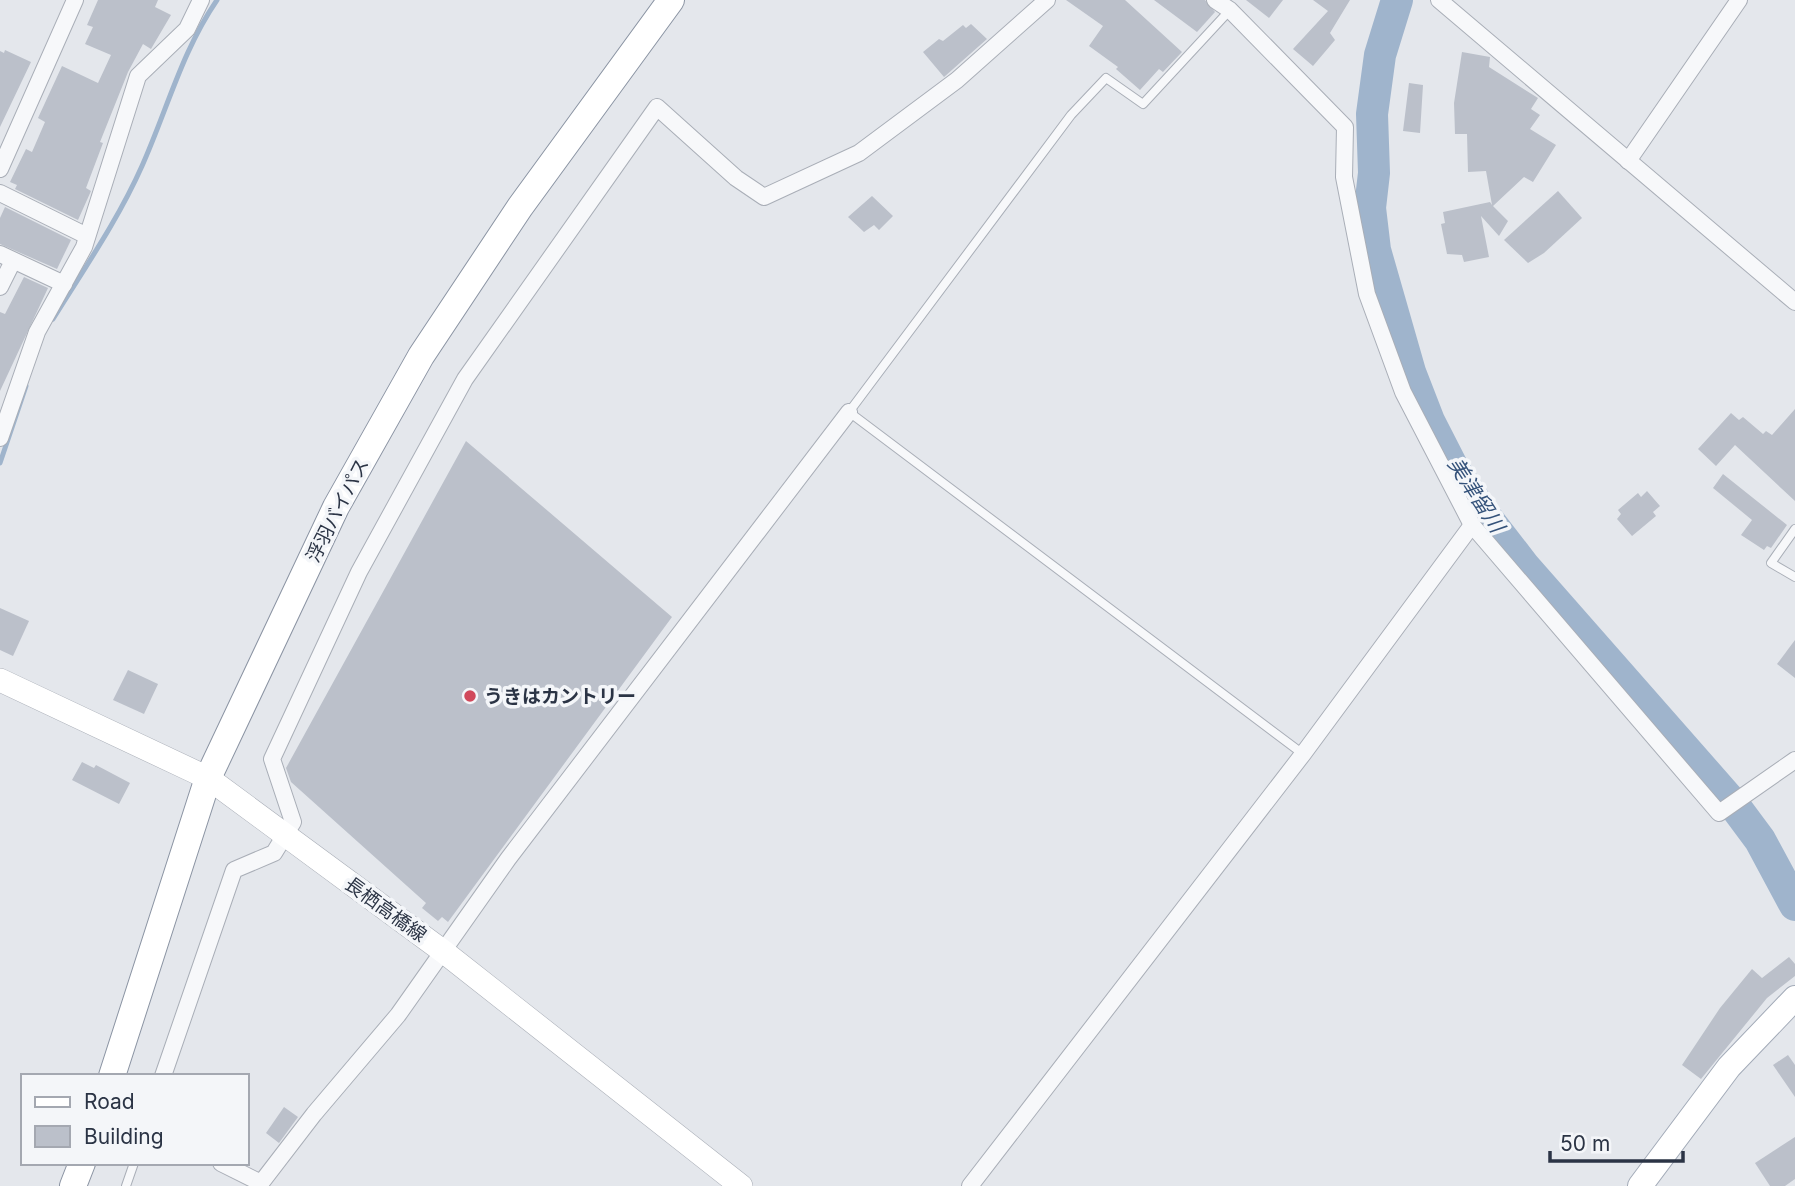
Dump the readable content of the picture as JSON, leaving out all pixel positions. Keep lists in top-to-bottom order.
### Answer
{
  "streets": {
    "highway": ["浮羽バイパス"],
    "main road": ["長栖高橋線"]
  },
  "crossings": [
    ["浮羽バイパス", "長栖高橋線"]
  ],
  "water": ["美津留川"],
  "places": ["うきはカントリー"],
  "legend": ["Road", "Building"],
  "scale_bar": "50 m"
}
